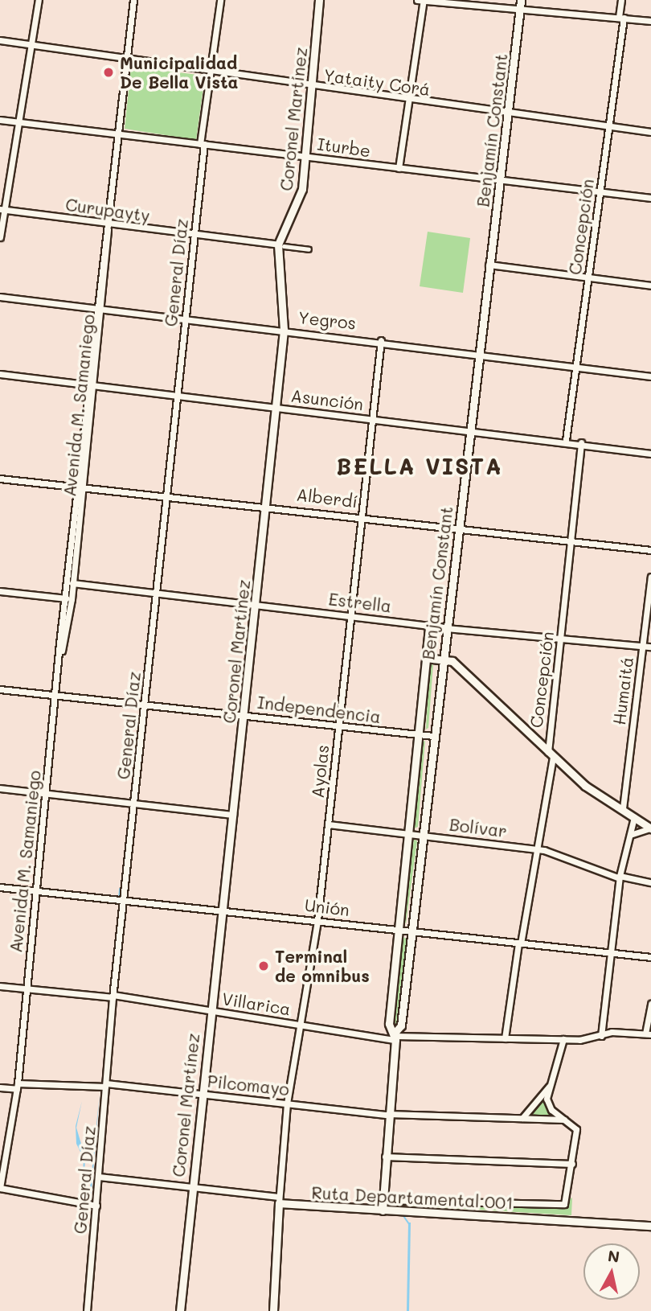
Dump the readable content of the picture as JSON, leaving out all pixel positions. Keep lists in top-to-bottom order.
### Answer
{
  "streets": {
    "street": [
      "Yataity Corá",
      "Coronel Martínez",
      "Benjamín Constant",
      "Iturbe",
      "Curupayty",
      "Concepción",
      "General Díaz",
      "Yegros",
      "Asunción",
      "Avenida M. Samaniego",
      "Alberdí",
      "Estrella",
      "Humaitá",
      "Independencia",
      "Ayolas",
      "Bolívar",
      "Unión",
      "Villarica",
      "Pilcomayo",
      "Ruta Departamental 001"
    ]
  },
  "crossings": [
    ["Yataity Corá", "Coronel Martínez"],
    ["Yataity Corá", "Benjamín Constant"],
    ["Yataity Corá", "Concepción"],
    ["Yataity Corá", "General Díaz"],
    ["Yataity Corá", "Avenida M. Samaniego"],
    ["Coronel Martínez", "Iturbe"],
    ["Coronel Martínez", "Curupayty"],
    ["Coronel Martínez", "Yegros"],
    ["Coronel Martínez", "Asunción"],
    ["Coronel Martínez", "Alberdí"],
    ["Coronel Martínez", "Estrella"],
    ["Coronel Martínez", "Independencia"],
    ["Coronel Martínez", "Unión"],
    ["Coronel Martínez", "Villarica"],
    ["Coronel Martínez", "Pilcomayo"],
    ["Benjamín Constant", "Iturbe"],
    ["Benjamín Constant", "Yegros"],
    ["Benjamín Constant", "Asunción"],
    ["Benjamín Constant", "Alberdí"],
    ["Benjamín Constant", "Estrella"],
    ["Benjamín Constant", "Independencia"],
    ["Benjamín Constant", "Bolívar"],
    ["Benjamín Constant", "Unión"],
    ["Benjamín Constant", "Villarica"],
    ["Benjamín Constant", "Pilcomayo"],
    ["Benjamín Constant", "Ruta Departamental 001"],
    ["Iturbe", "Concepción"],
    ["Iturbe", "General Díaz"],
    ["Iturbe", "Avenida M. Samaniego"],
    ["Curupayty", "General Díaz"],
    ["Curupayty", "Avenida M. Samaniego"],
    ["Concepción", "Yegros"],
    ["Concepción", "Asunción"],
    ["Concepción", "Alberdí"],
    ["Concepción", "Estrella"],
    ["Concepción", "Bolívar"],
    ["Concepción", "Unión"],
    ["Concepción", "Villarica"],
    ["General Díaz", "Yegros"],
    ["General Díaz", "Asunción"],
    ["General Díaz", "Avenida M. Samaniego"],
    ["General Díaz", "Alberdí"],
    ["General Díaz", "Estrella"],
    ["General Díaz", "Independencia"],
    ["General Díaz", "Unión"],
    ["General Díaz", "Villarica"],
    ["General Díaz", "Pilcomayo"],
    ["Yegros", "Avenida M. Samaniego"],
    ["Yegros", "Ayolas"],
    ["Asunción", "Avenida M. Samaniego"],
    ["Asunción", "Ayolas"],
    ["Avenida M. Samaniego", "Alberdí"],
    ["Avenida M. Samaniego", "Estrella"],
    ["Avenida M. Samaniego", "Independencia"],
    ["Avenida M. Samaniego", "Unión"],
    ["Avenida M. Samaniego", "Villarica"],
    ["Avenida M. Samaniego", "Pilcomayo"],
    ["Alberdí", "Ayolas"],
    ["Estrella", "Humaitá"],
    ["Estrella", "Ayolas"],
    ["Independencia", "Ayolas"],
    ["Ayolas", "Bolívar"],
    ["Ayolas", "Unión"],
    ["Ayolas", "Villarica"],
    ["Ayolas", "Pilcomayo"],
    ["Ayolas", "Ruta Departamental 001"]
  ],
  "districts": ["BELLA VISTA"],
  "places": ["Municipalidad De Bella Vista", "Terminal de omnibus"],
  "north": "top"
}
